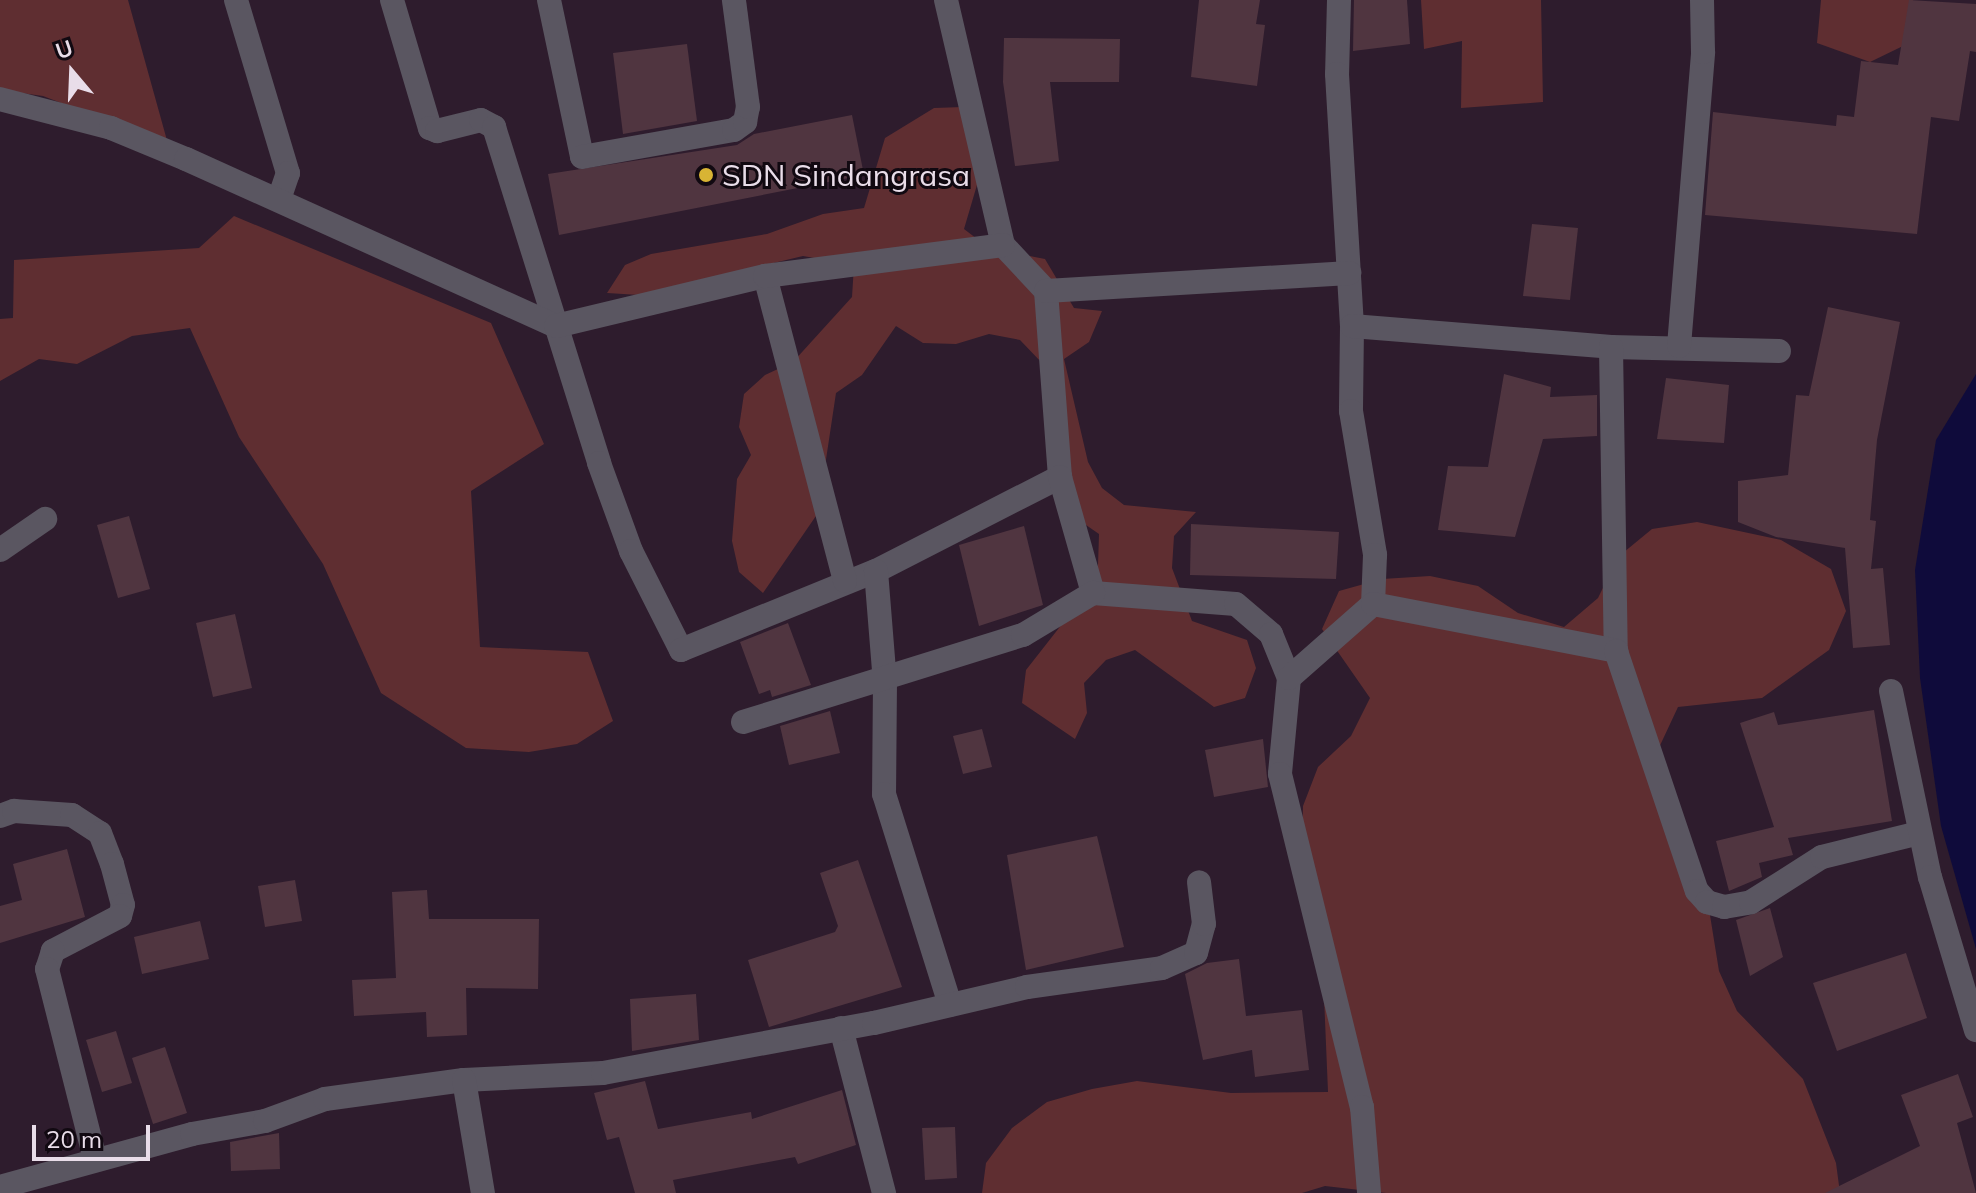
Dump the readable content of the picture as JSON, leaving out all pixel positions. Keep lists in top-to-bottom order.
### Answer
{
  "places": ["SDN Sindangrasa"],
  "scale_bar": "20 m",
  "north": "top"
}
